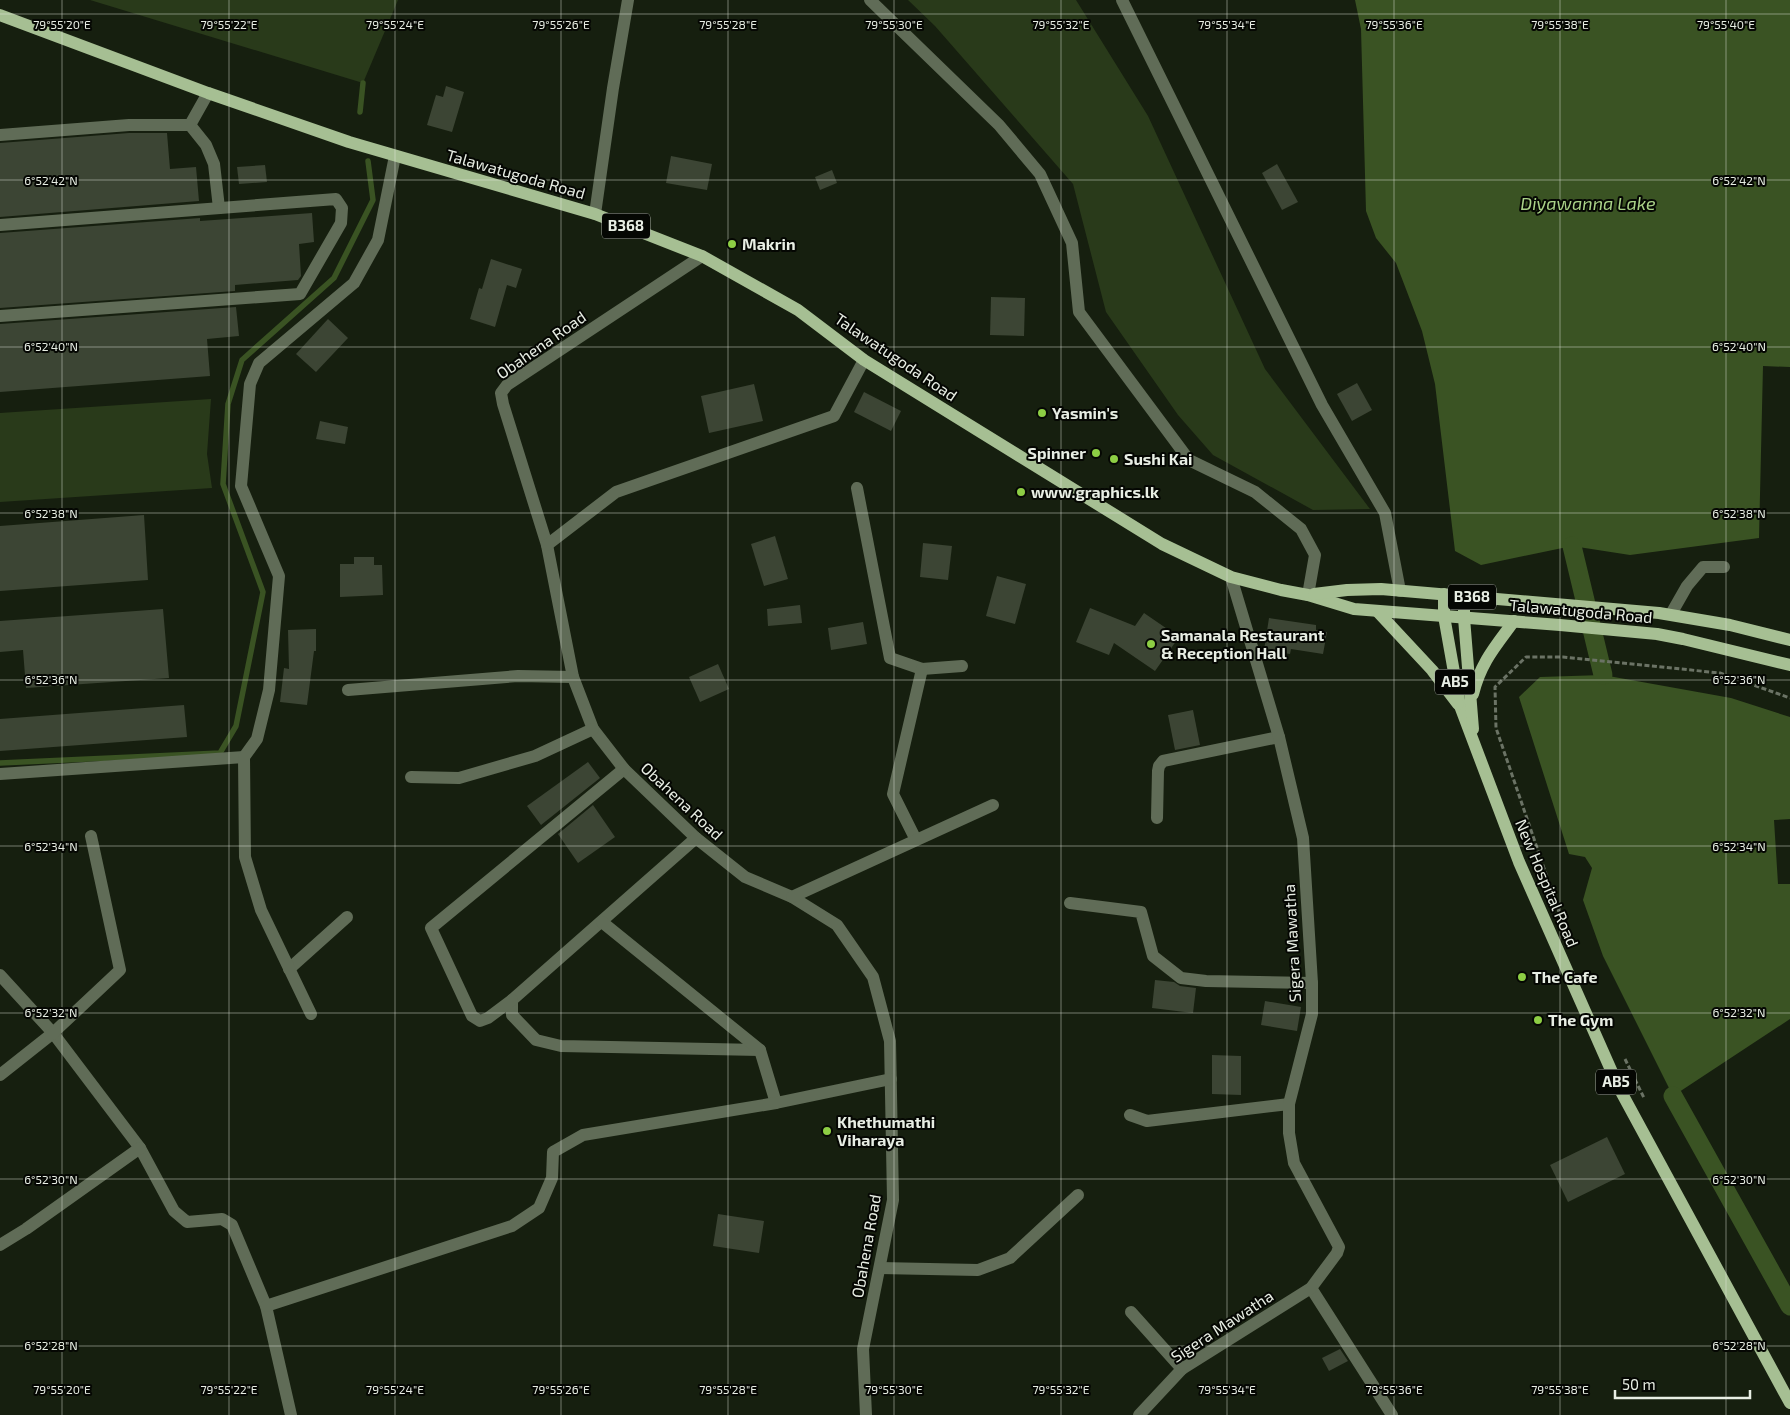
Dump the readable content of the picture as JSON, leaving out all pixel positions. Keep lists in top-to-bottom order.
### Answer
{
  "streets": {
    "main road": [
      "Talawatugoda Road",
      "B368",
      "AB5",
      "New Hospital Road"
    ],
    "street": ["Obahena Road", "Sigera Mawatha"]
  },
  "crossings": [
    ["Talawatugoda Road", "Obahena Road"],
    ["Talawatugoda Road", "AB5"],
    ["Talawatugoda Road", "New Hospital Road"],
    ["Talawatugoda Road", "Sigera Mawatha"],
    ["AB5", "New Hospital Road"]
  ],
  "water": ["Diyawanna Lake"],
  "places": [
    "Makrin",
    "Yasmin's",
    "Spinner",
    "Sushi Kai",
    "www.graphics.lk",
    "Samanala Restaurant & Reception Hall",
    "The Cafe",
    "The Gym",
    "Khethumathi Viharaya"
  ],
  "scale_bar": "50 m",
  "coordinates": [
    "79°55'20\"E",
    "79°55'22\"E",
    "79°55'24\"E",
    "79°55'26\"E",
    "79°55'28\"E",
    "79°55'30\"E",
    "79°55'32\"E",
    "79°55'34\"E",
    "79°55'36\"E",
    "79°55'38\"E",
    "79°55'40\"E",
    "6°52'42\"N",
    "6°52'40\"N",
    "6°52'38\"N",
    "6°52'36\"N",
    "6°52'34\"N",
    "6°52'32\"N",
    "6°52'30\"N",
    "6°52'28\"N"
  ]
}
